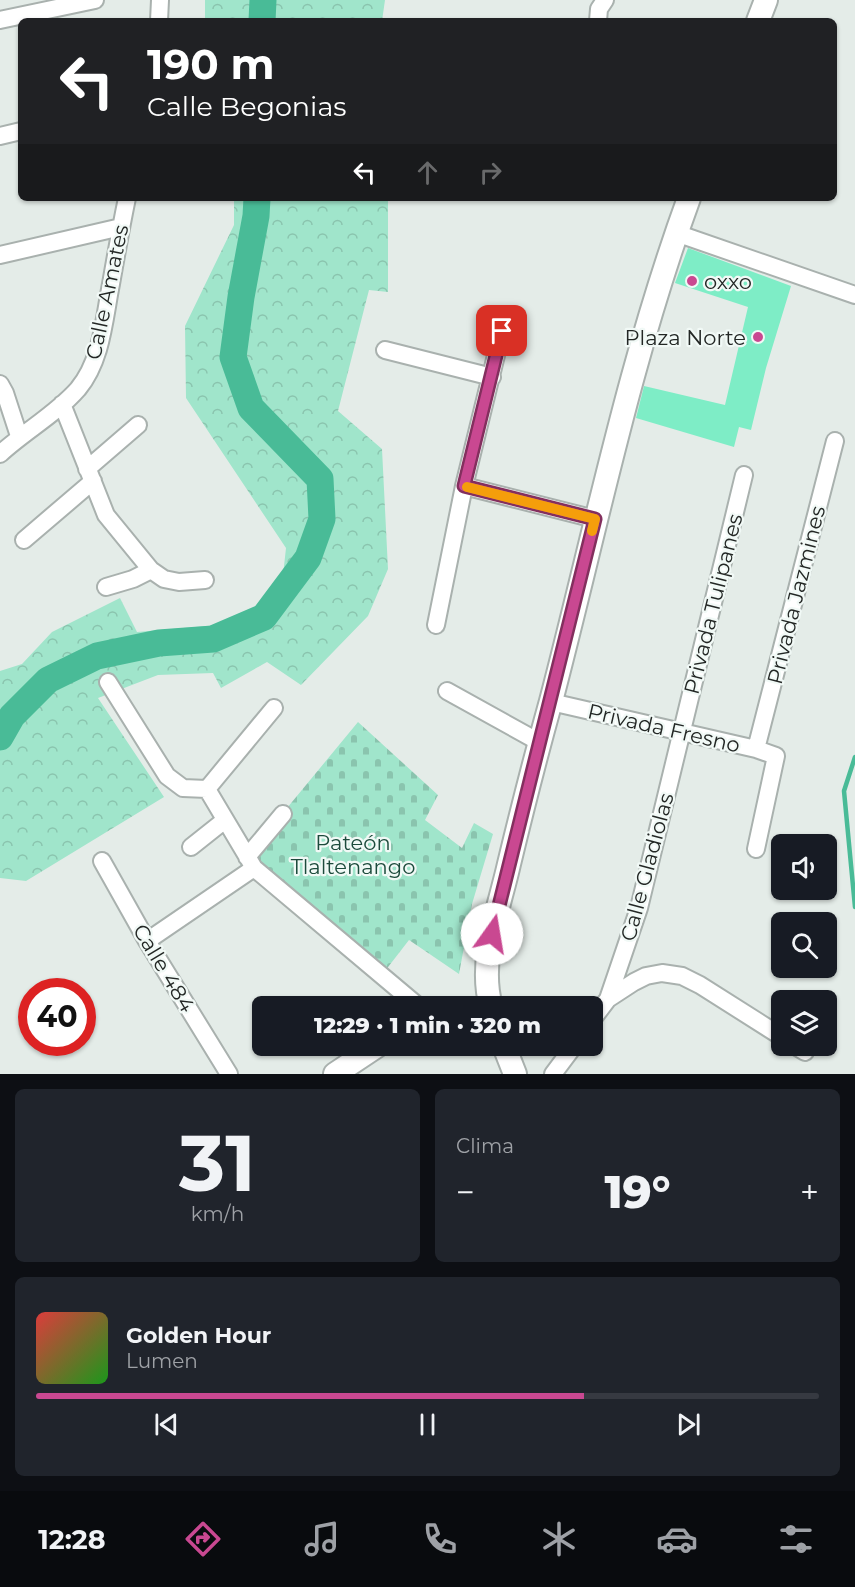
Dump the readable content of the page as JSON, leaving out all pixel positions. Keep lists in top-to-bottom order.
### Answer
{
  "streets": {
    "street": [
      "Calle Amates",
      "Privada Jazmines",
      "Privada Tulipanes",
      "Privada Fresno",
      "Calle Gladiolas",
      "Calle 484"
    ]
  },
  "crossings": [
    ["Privada Jazmines", "Privada Fresno"],
    ["Privada Tulipanes", "Privada Fresno"],
    ["Privada Tulipanes", "Calle Gladiolas"],
    ["Privada Fresno", "Calle Gladiolas"]
  ],
  "parks": ["Pateón Tlaltenango"],
  "places": ["oxxo", "Plaza Norte"],
  "page": {
    "turn": ["190 m", "Calle Begonias"],
    "limit": "40",
    "trip": "12:29 · 1 min · 320 m",
    "tile": [
      ["31", "km/h"],
      "Clima"
    ],
    "heat": ["−", "19°", "+"],
    "song": ["Golden Hour", "Lumen"],
    "tabs": "12:28"
  }
}
